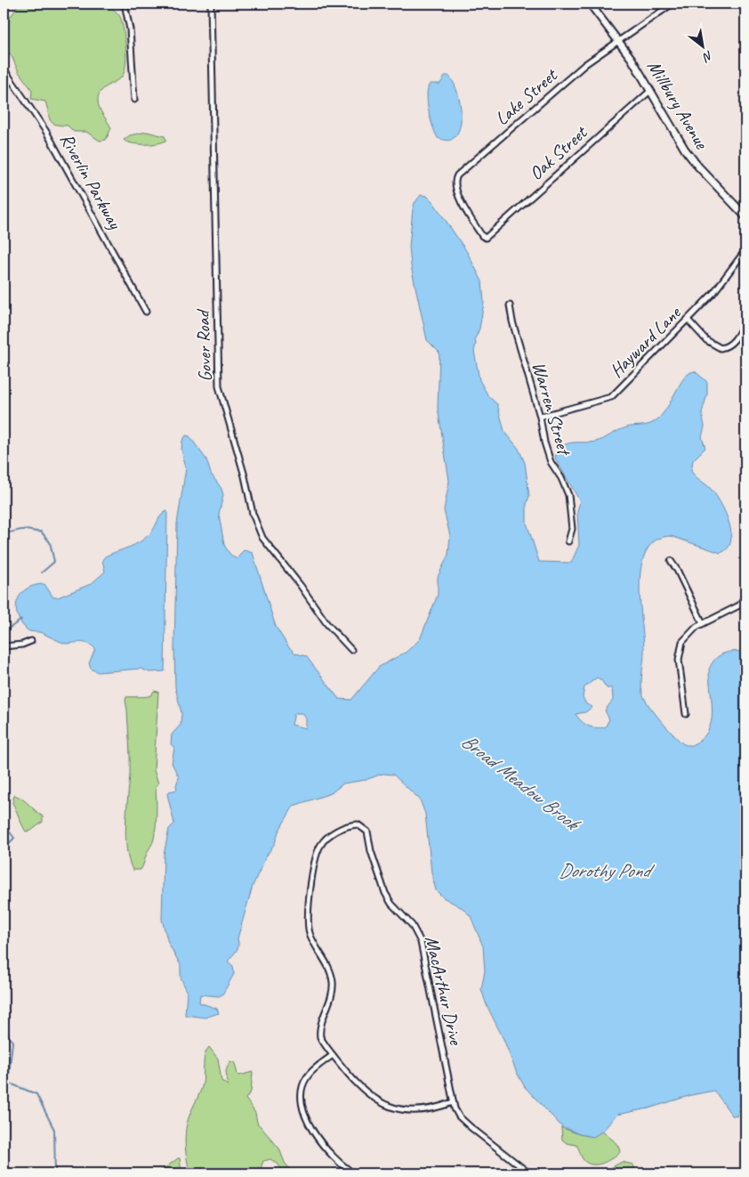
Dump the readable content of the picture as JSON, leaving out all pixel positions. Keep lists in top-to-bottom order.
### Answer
{
  "streets": {
    "main road": ["Millbury Avenue"],
    "street": [
      "Lake Street",
      "Oak Street",
      "Riverlin Parkway",
      "Hayward Lane",
      "Gover Road",
      "Warren Street",
      "MacArthur Drive"
    ]
  },
  "crossings": [
    ["Lake Street", "Millbury Avenue"],
    ["Lake Street", "Oak Street"],
    ["Millbury Avenue", "Oak Street"],
    ["Hayward Lane", "Warren Street"]
  ],
  "water": ["Broad Meadow Brook", "Dorothy Pond"],
  "north": "bottom right"
}
